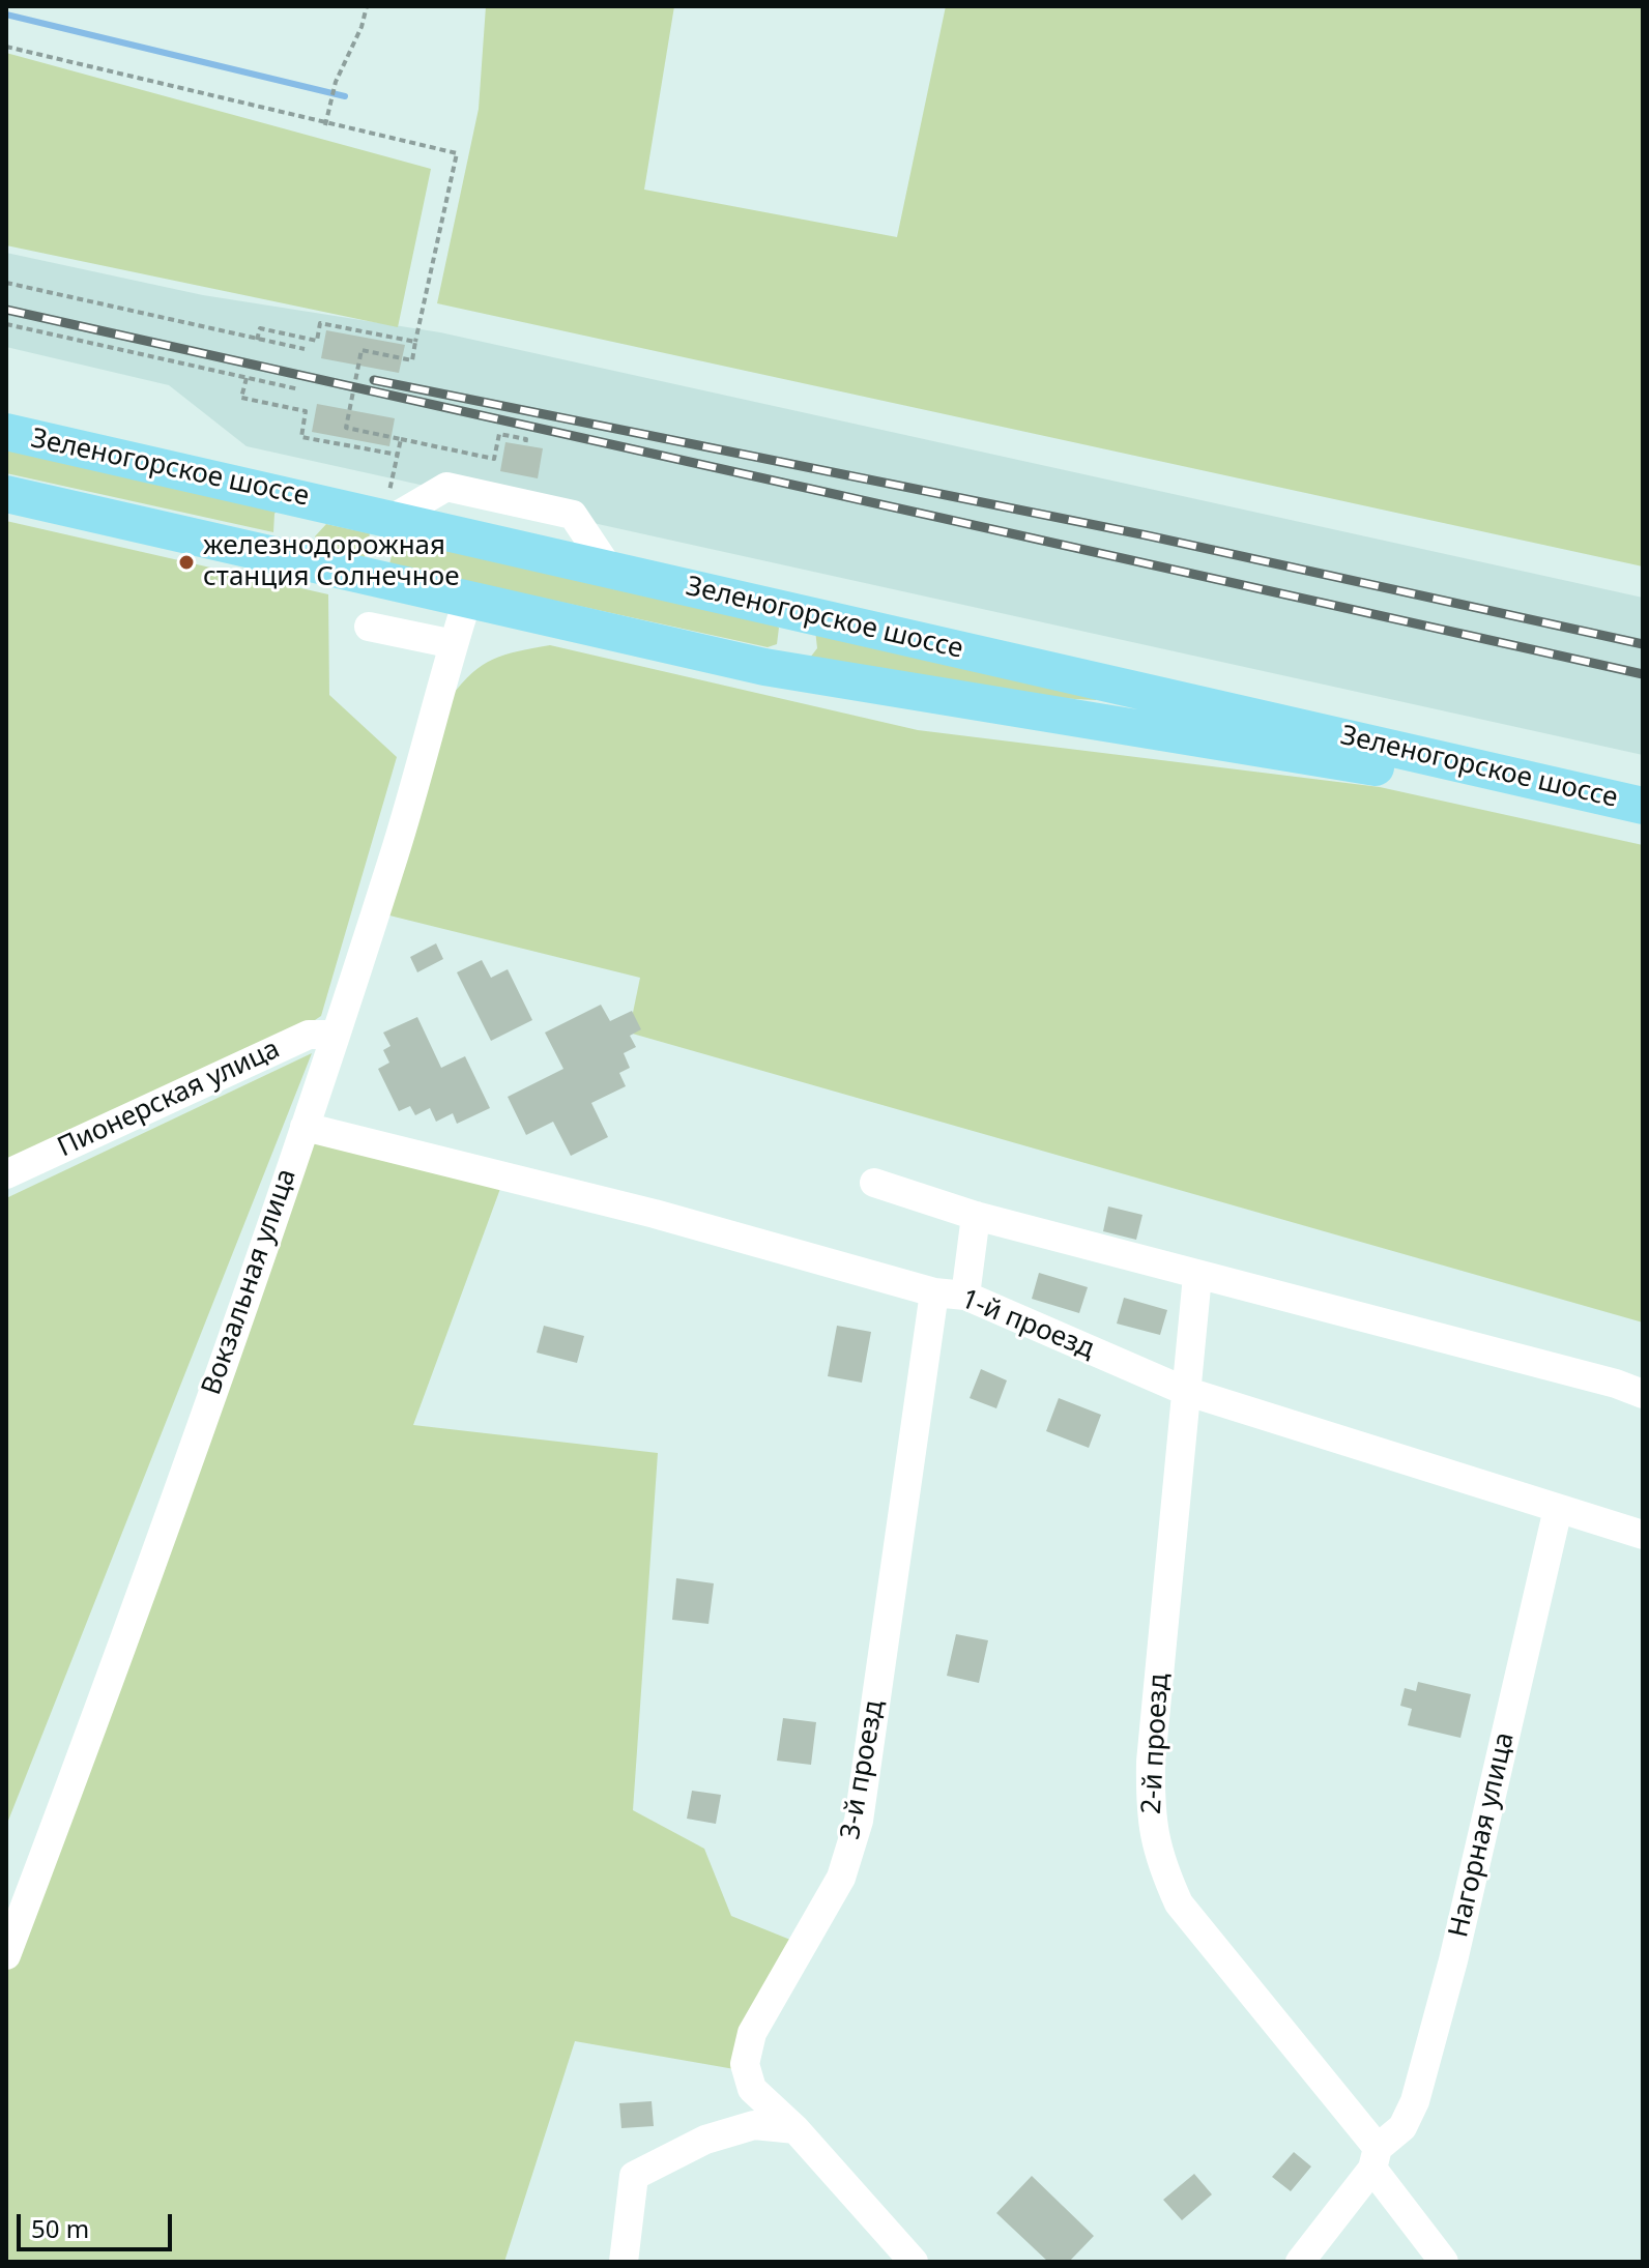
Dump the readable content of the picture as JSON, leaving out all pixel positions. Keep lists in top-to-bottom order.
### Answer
{
  "streets": {
    "main road": ["Зеленогорское шоссе"],
    "street": [
      "Пионерская улица",
      "Вокзальная улица",
      "1-й проезд",
      "2-й проезд",
      "3-й проезд",
      "Нагорная улица"
    ]
  },
  "crossings": [
    ["Зеленогорское шоссе", "Вокзальная улица"],
    ["Пионерская улица", "Вокзальная улица"],
    ["Вокзальная улица", "1-й проезд"],
    ["1-й проезд", "2-й проезд"],
    ["1-й проезд", "3-й проезд"],
    ["1-й проезд", "Нагорная улица"],
    ["2-й проезд", "Нагорная улица"]
  ],
  "places": ["железнодорожная станция Солнечное"],
  "scale_bar": "50 m"
}
